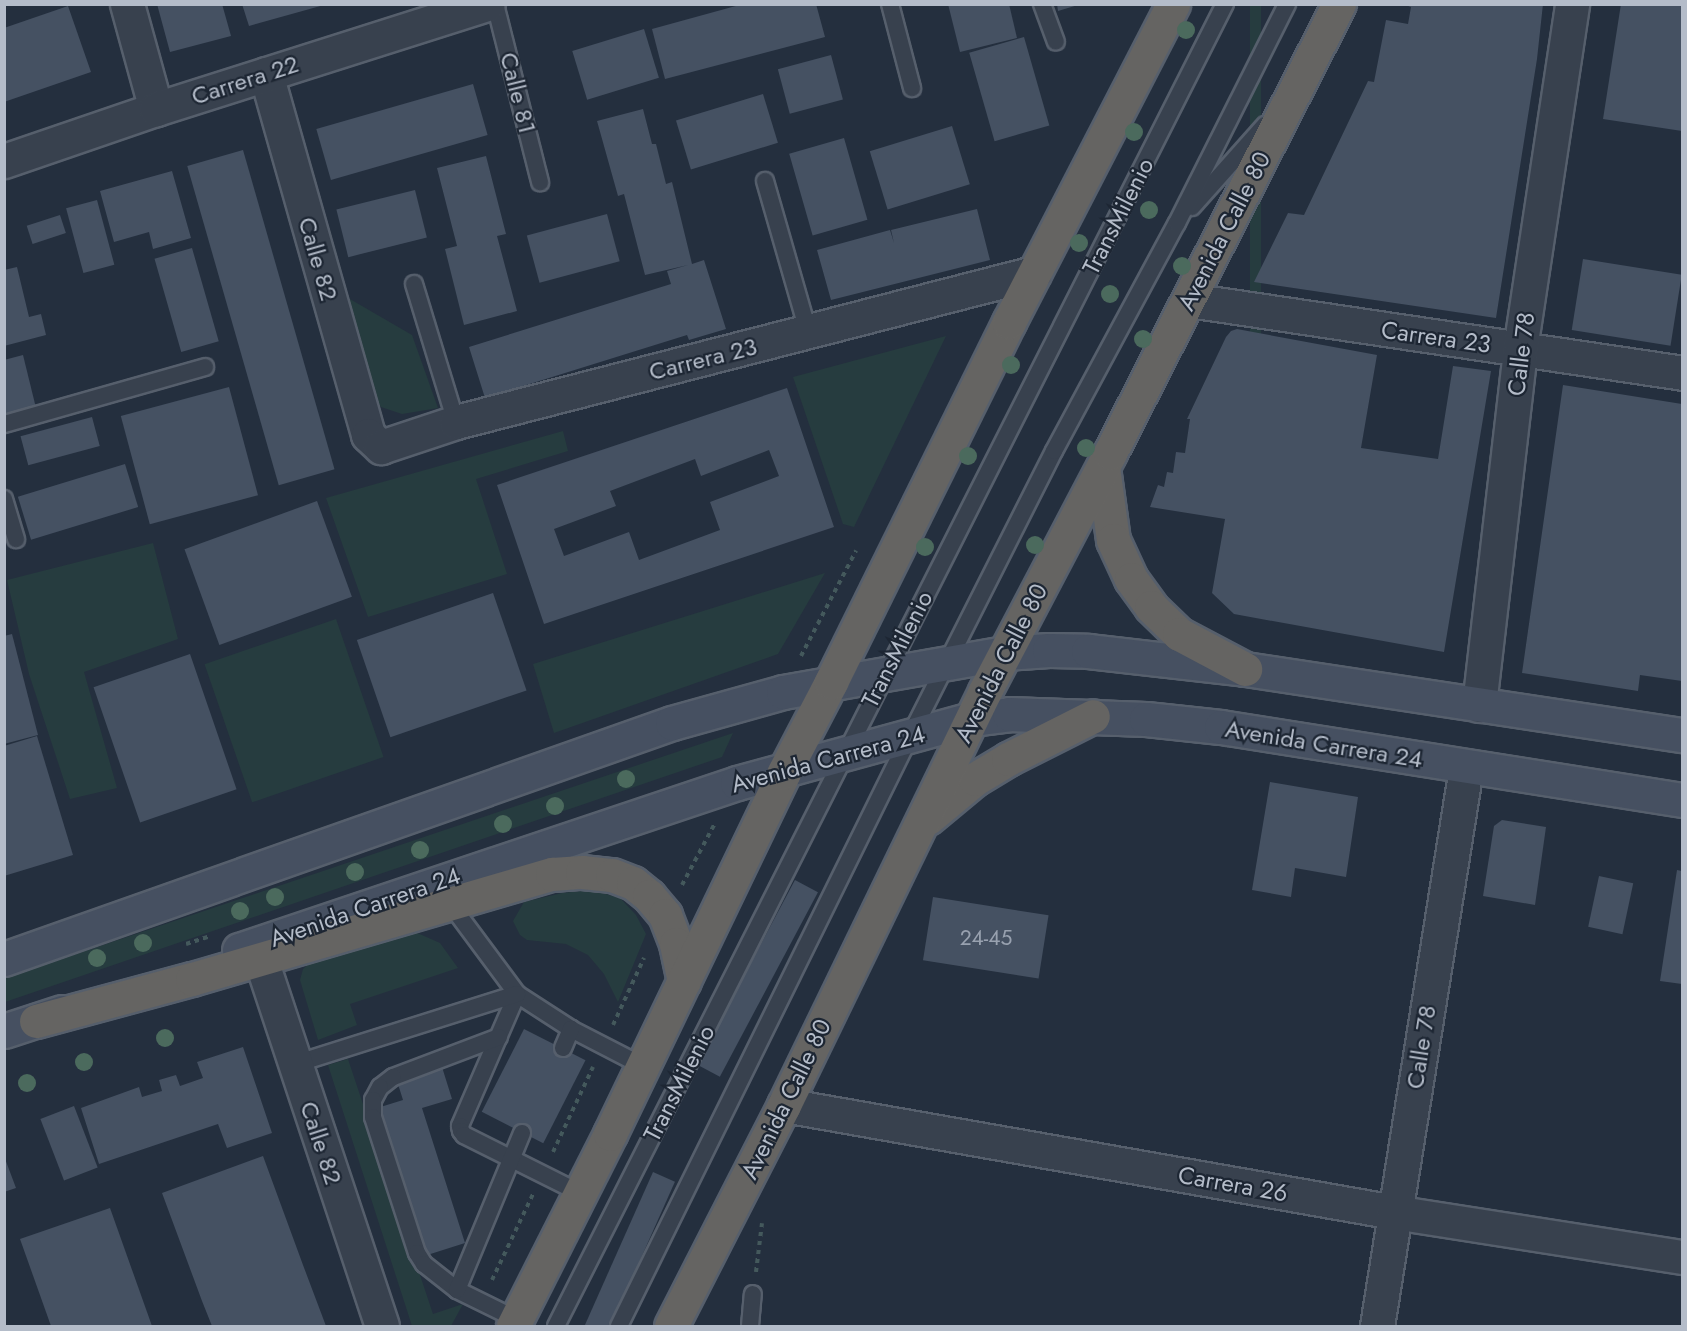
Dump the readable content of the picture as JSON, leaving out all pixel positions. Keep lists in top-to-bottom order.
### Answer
{
  "streets": {
    "highway": ["Avenida Calle 80"],
    "main road": ["Avenida Carrera 24"],
    "street": [
      "Carrera 22",
      "Calle 82",
      "Carrera 23",
      "Calle 78",
      "Carrera 26"
    ],
    "lane": ["Calle 81", "TransMilenio"]
  },
  "crossings": [
    ["Carrera 22", "Calle 82"],
    ["TransMilenio", "Avenida Carrera 24"],
    ["Avenida Calle 80", "Carrera 23"],
    ["Avenida Calle 80", "Avenida Carrera 24"],
    ["Avenida Calle 80", "Carrera 26"],
    ["Calle 82", "Carrera 23"],
    ["Carrera 23", "Calle 78"],
    ["Calle 78", "Avenida Carrera 24"],
    ["Calle 78", "Carrera 26"]
  ],
  "house_numbers": ["24-45"]
}
